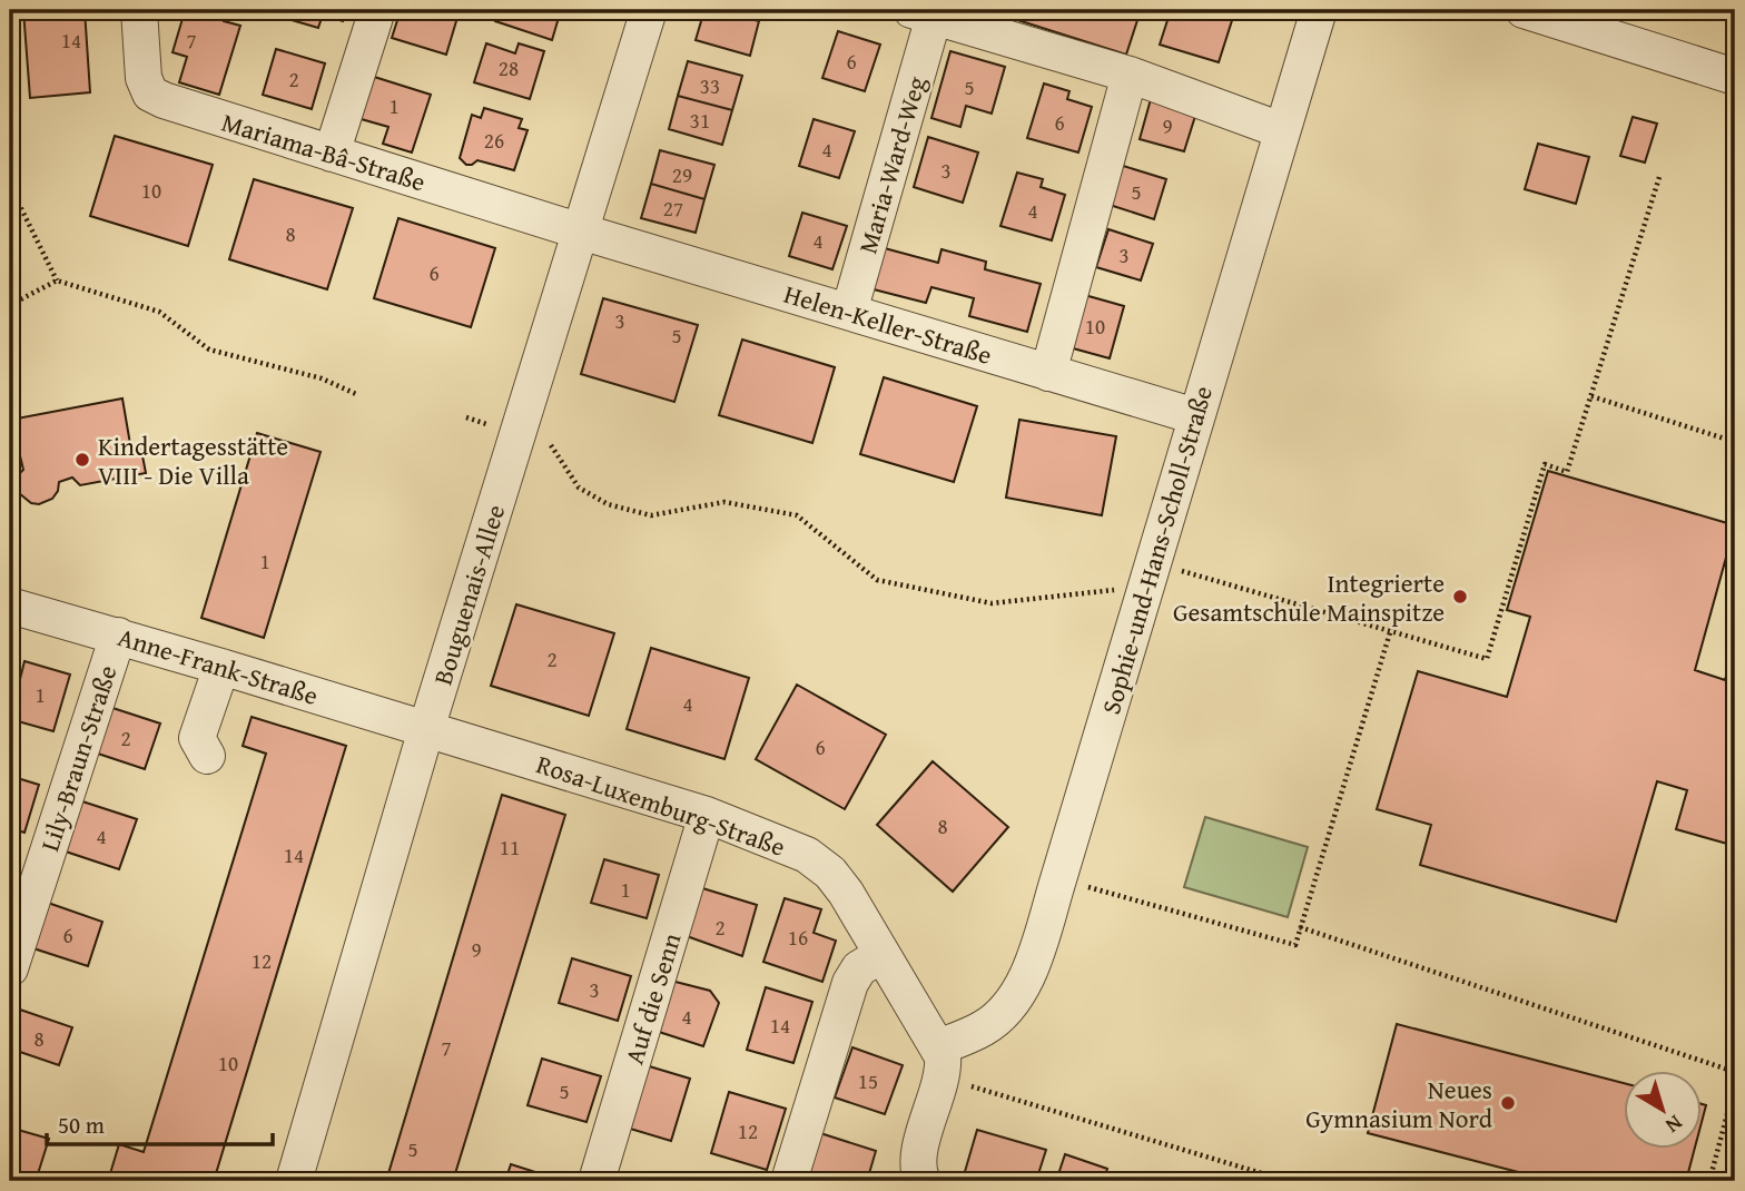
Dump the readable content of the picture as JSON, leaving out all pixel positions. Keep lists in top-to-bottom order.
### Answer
{
  "streets": {
    "street": [
      "Mariama-Bâ-Straße",
      "Maria-Ward-Weg",
      "Helen-Keller-Straße",
      "Sophie-und-Hans-Scholl-Straße",
      "Bouguenais-Allee",
      "Anne-Frank-Straße",
      "Lily-Braun-Straße",
      "Rosa-Luxemburg-Straße",
      "Auf die Senn"
    ]
  },
  "crossings": [
    ["Mariama-Bâ-Straße", "Helen-Keller-Straße"],
    ["Mariama-Bâ-Straße", "Bouguenais-Allee"],
    ["Maria-Ward-Weg", "Helen-Keller-Straße"],
    ["Helen-Keller-Straße", "Sophie-und-Hans-Scholl-Straße"],
    ["Helen-Keller-Straße", "Bouguenais-Allee"],
    ["Sophie-und-Hans-Scholl-Straße", "Rosa-Luxemburg-Straße"],
    ["Bouguenais-Allee", "Anne-Frank-Straße"],
    ["Bouguenais-Allee", "Rosa-Luxemburg-Straße"],
    ["Anne-Frank-Straße", "Lily-Braun-Straße"],
    ["Anne-Frank-Straße", "Rosa-Luxemburg-Straße"],
    ["Rosa-Luxemburg-Straße", "Auf die Senn"]
  ],
  "places": ["Kindertagesstätte VIII - Die Villa", "Integrierte Gesamtschule Mainspitze", "Neues Gymnasium Nord"],
  "house_numbers": [
    "14",
    "7",
    "6",
    "28",
    "2",
    "33",
    "5",
    "1",
    "31",
    "6",
    "9",
    "26",
    "4",
    "3",
    "29",
    "10",
    "5",
    "27",
    "4",
    "8",
    "4",
    "3",
    "6",
    "3",
    "10",
    "5",
    "1",
    "2",
    "1",
    "4",
    "2",
    "6",
    "8",
    "4",
    "11",
    "14",
    "1",
    "2",
    "6",
    "16",
    "9",
    "12",
    "3",
    "4",
    "14",
    "8",
    "7",
    "10",
    "15",
    "5",
    "12",
    "5"
  ],
  "scale_bar": "50 m",
  "north": "bottom right"
}
